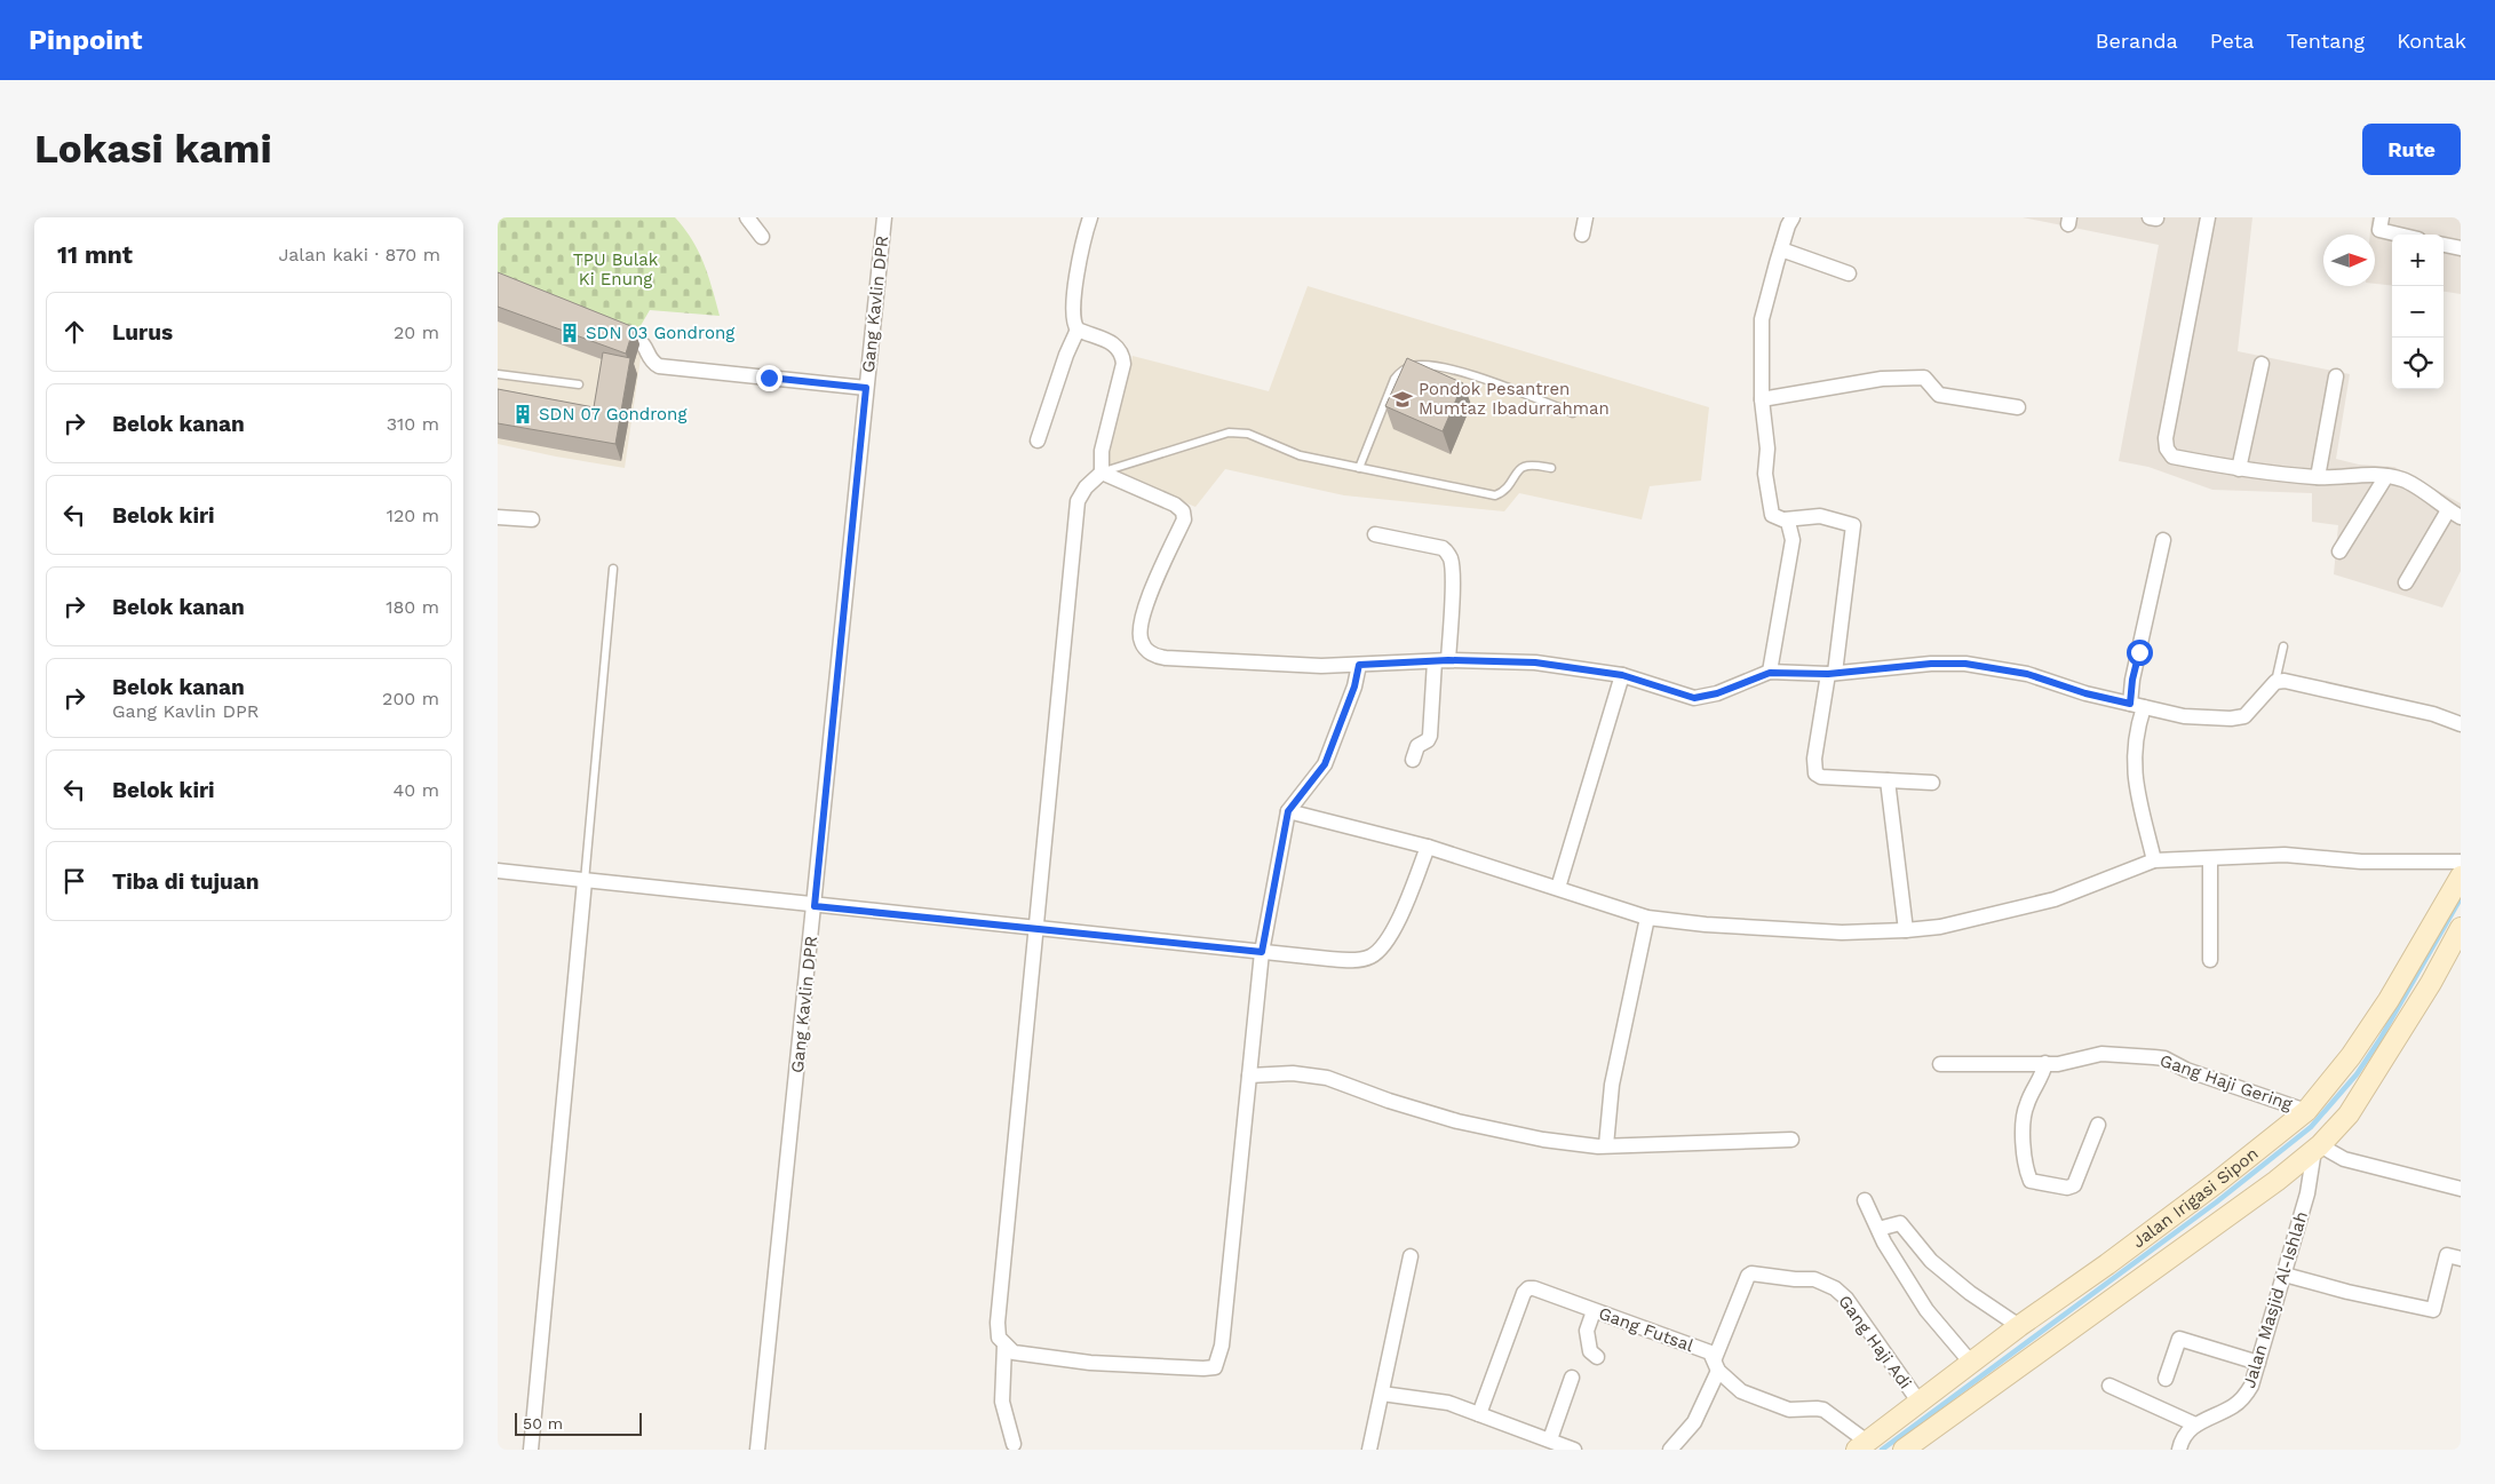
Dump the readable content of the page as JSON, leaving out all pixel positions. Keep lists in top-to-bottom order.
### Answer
{
  "streets": {
    "street": [
      "Gang Kavlin DPR",
      "Gang Haji Gering",
      "Jalan Irigasi Sipon",
      "Jalan Masjid Al-Ishlah",
      "Gang Futsal",
      "Gang Haji Adi"
    ]
  },
  "crossings": [
    ["Gang Haji Gering", "Jalan Irigasi Sipon"],
    ["Jalan Irigasi Sipon", "Jalan Masjid Al-Ishlah"],
    ["Jalan Irigasi Sipon", "Gang Futsal"],
    ["Jalan Irigasi Sipon", "Gang Haji Adi"],
    ["Gang Futsal", "Gang Haji Adi"]
  ],
  "parks": ["TPU Bulak Ki Enung"],
  "places": {
    "building": ["SDN 03 Gondrong", "SDN 07 Gondrong"],
    "school or university": ["Pondok Pesantren Mumtaz Ibadurrahman"]
  },
  "scale_bar": "50 m",
  "north": "right",
  "page": {
    "header": "Pinpoint",
    "nav": [
      "Beranda",
      "Peta",
      "Tentang",
      "Kontak"
    ],
    "buttons": "Rute",
    "title": "Lokasi kami",
    "heading": ["11 mnt", "Jalan kaki · 870 m"],
    "map_buttons": ["+", "−"],
    "list": [
      ["Lurus", "20 m"],
      ["Belok kanan", "310 m"],
      ["Belok kiri", "120 m"],
      ["Belok kanan", "180 m"],
      ["Belok kanan", "Gang Kavlin DPR", "200 m"],
      ["Belok kiri", "40 m"],
      "Tiba di tujuan"
    ],
    "scale": "50 m"
  }
}
